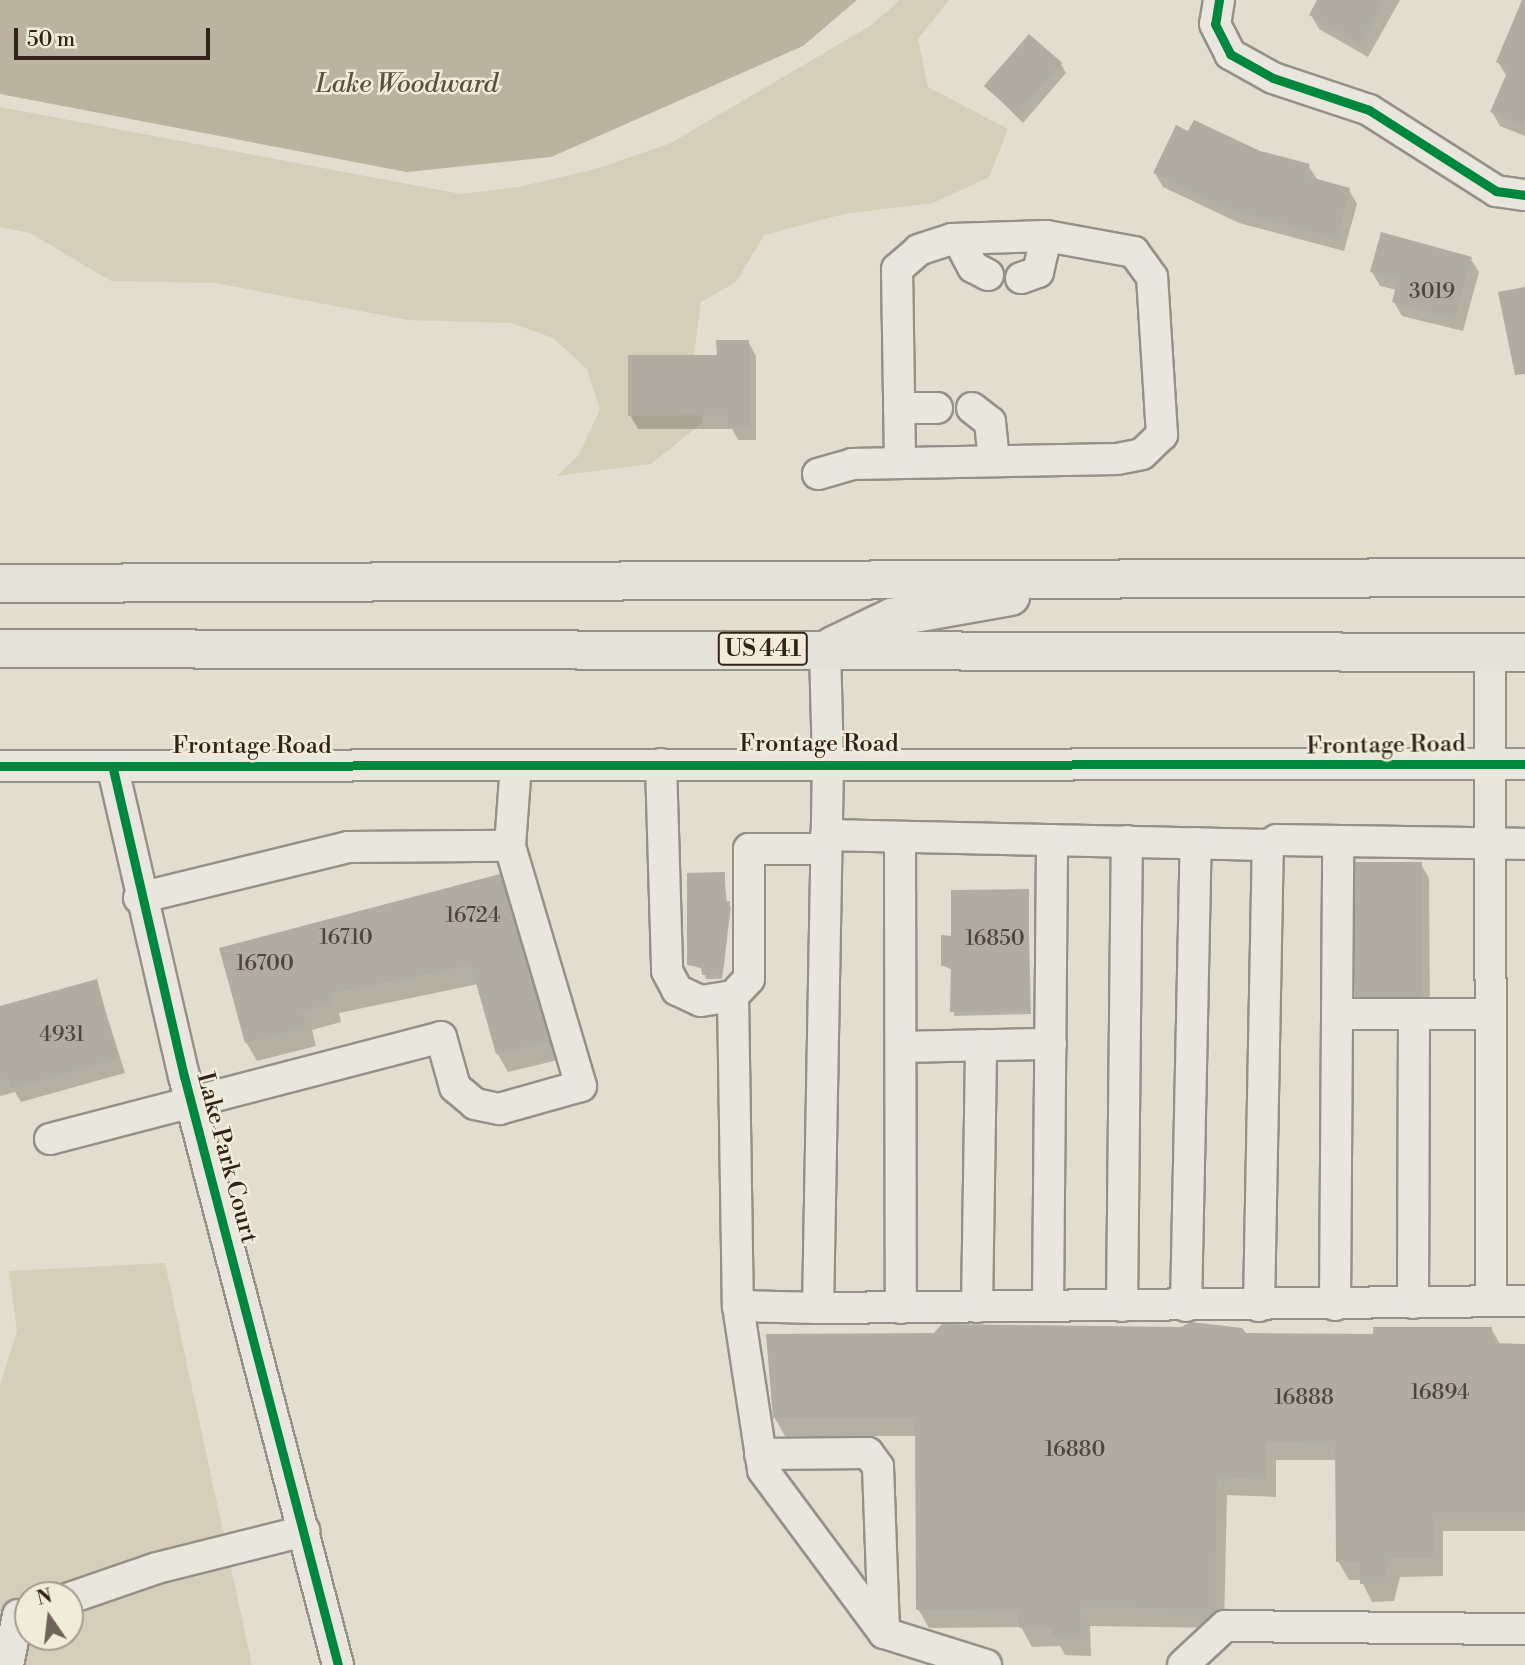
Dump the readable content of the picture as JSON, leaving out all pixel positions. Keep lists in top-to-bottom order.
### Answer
{
  "streets": {
    "main road": ["US 441"],
    "street": ["Frontage Road", "Lake Park Court"]
  },
  "crossings": [
    ["Frontage Road", "Lake Park Court"]
  ],
  "water": ["Lake Woodward"],
  "house_numbers": [
    "3019",
    "16724",
    "16710",
    "16850",
    "16700",
    "4931",
    "16894",
    "16888",
    "16880"
  ],
  "scale_bar": "50 m",
  "north": "top"
}
